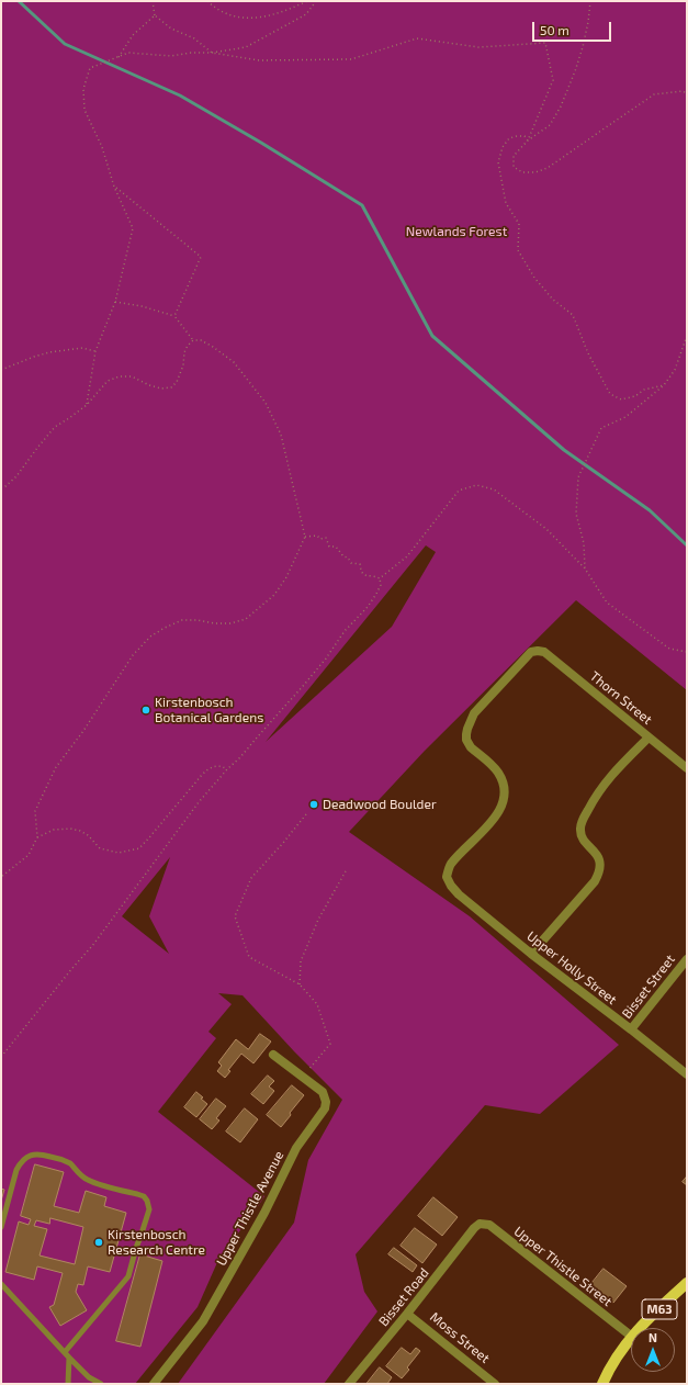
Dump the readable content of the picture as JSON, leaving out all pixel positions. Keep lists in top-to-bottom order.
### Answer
{
  "streets": {
    "main road": ["M63"],
    "street": [
      "Thorn Street",
      "Upper Holly Street",
      "Bisset Street",
      "Upper Thistle Avenue",
      "Upper Thistle Street",
      "Bisset Road",
      "Moss Street"
    ]
  },
  "crossings": [
    ["Thorn Street", "Upper Holly Street"],
    ["Upper Holly Street", "Bisset Street"],
    ["Upper Thistle Street", "Bisset Road"],
    ["Bisset Road", "Moss Street"]
  ],
  "parks": ["Newlands Forest"],
  "places": ["Kirstenbosch Botanical Gardens", "Deadwood Boulder", "Kirstenbosch Research Centre"],
  "scale_bar": "50 m",
  "north": "top"
}
